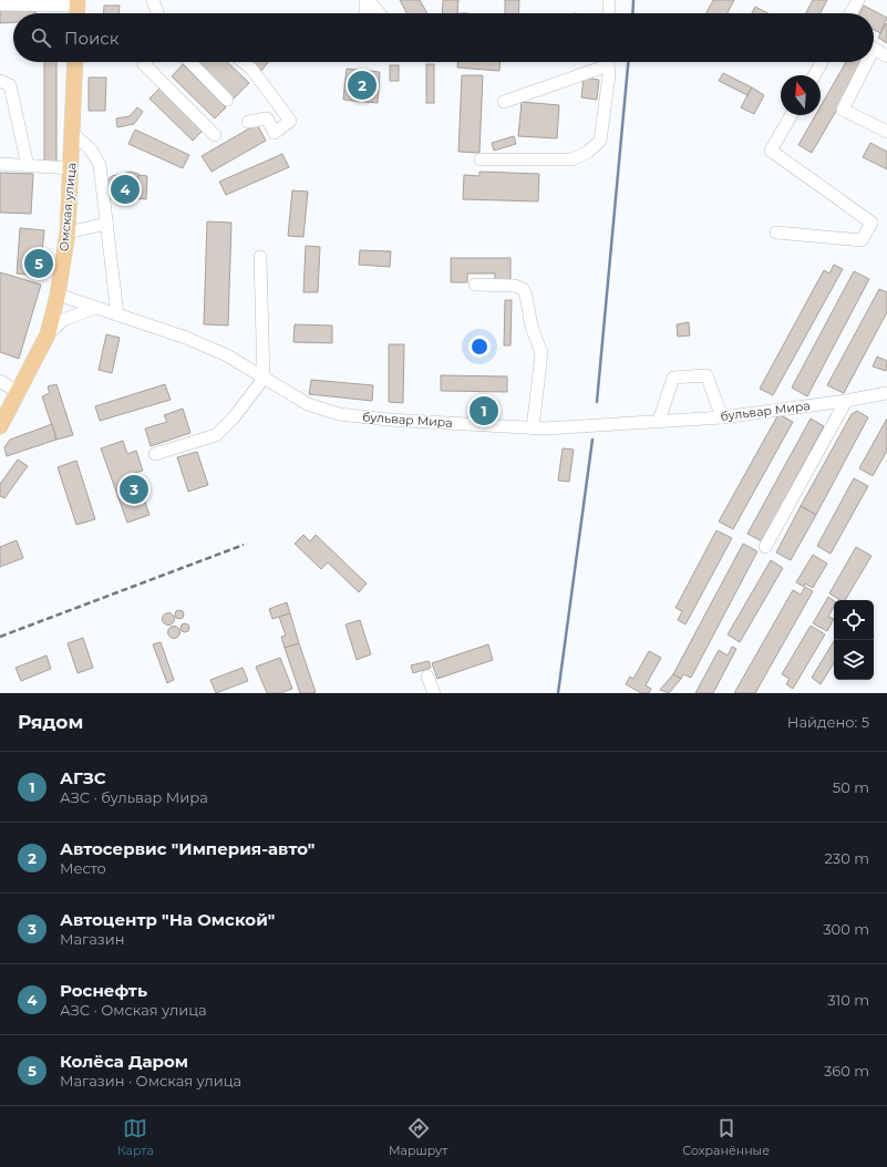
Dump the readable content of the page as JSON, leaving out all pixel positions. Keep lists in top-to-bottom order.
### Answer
{
  "streets": {
    "main road": ["Омская улица"],
    "street": ["бульвар Мира"]
  },
  "crossings": [
    ["Омская улица", "бульвар Мира"]
  ],
  "north": "top",
  "page": {
    "search": "Поиск",
    "pins": [
      "2",
      "4",
      "5",
      "1",
      "3"
    ],
    "heading": ["Рядом", "Найдено: 5"],
    "list": [
      {
        "mark": "1",
        "name": "АГЗС",
        "note": "АЗС · бульвар Мира",
        "value": "50 m"
      },
      {
        "mark": "2",
        "name": "Автосервис \"Империя-авто\"",
        "note": "Место",
        "value": "230 m"
      },
      {
        "mark": "3",
        "name": "Автоцентр \"На Омской\"",
        "note": "Магазин",
        "value": "300 m"
      },
      {
        "mark": "4",
        "name": "Роснефть",
        "note": "АЗС · Омская улица",
        "value": "310 m"
      },
      {
        "mark": "5",
        "name": "Колёса Даром",
        "note": "Магазин · Омская улица",
        "value": "360 m"
      }
    ],
    "nav": ["Карта", "Маршрут", "Сохранённые"]
  }
}
